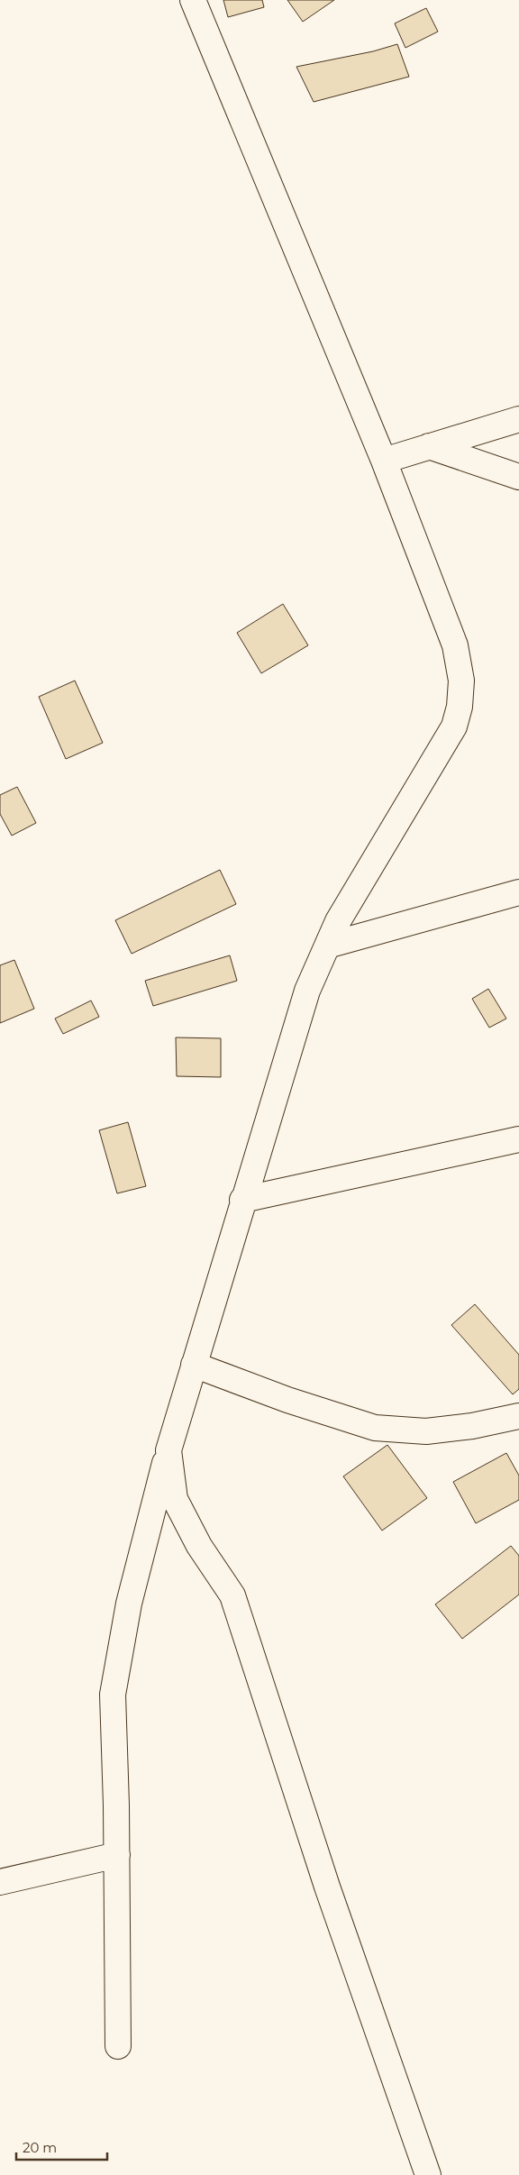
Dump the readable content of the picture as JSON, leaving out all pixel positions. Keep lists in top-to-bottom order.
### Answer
{
  "scale_bar": "20 m"
}
